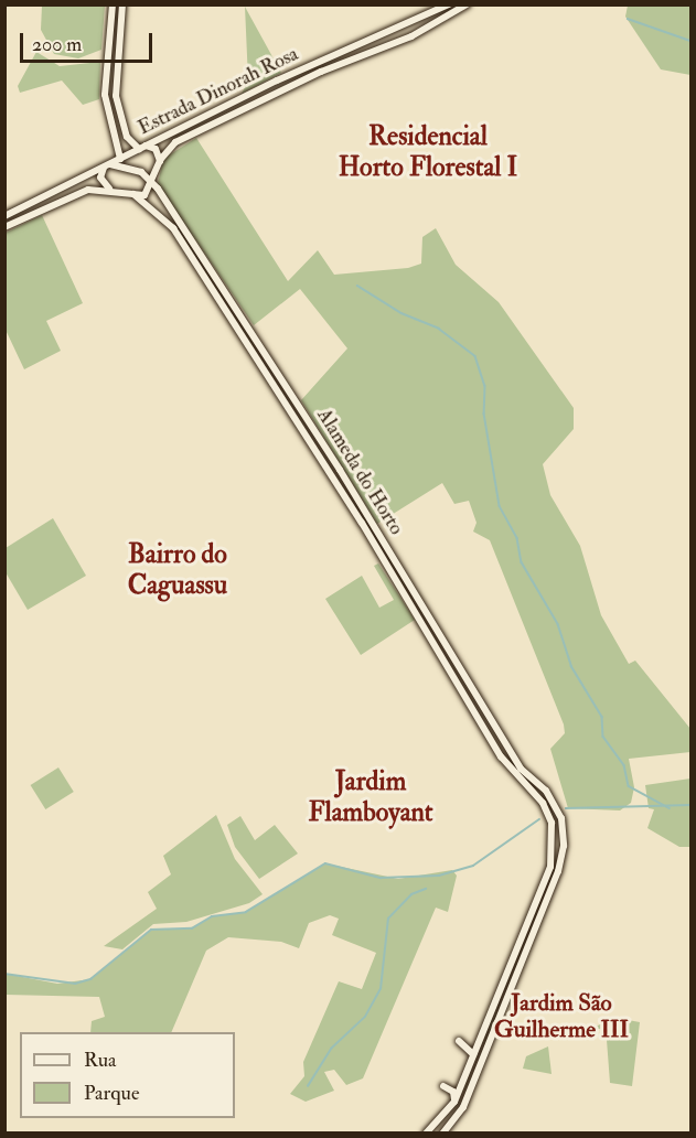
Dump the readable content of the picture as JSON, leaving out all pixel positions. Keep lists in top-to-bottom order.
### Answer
{
  "streets": {
    "main road": ["Estrada Dinorah Rosa", "Alameda do Horto"]
  },
  "crossings": [
    ["Estrada Dinorah Rosa", "Alameda do Horto"]
  ],
  "districts": [
    "Residencial Horto Florestal I",
    "Bairro do Caguassu",
    "Jardim Flamboyant",
    "Jardim São Guilherme III"
  ],
  "legend": ["Rua", "Parque"],
  "scale_bar": "200 m"
}
